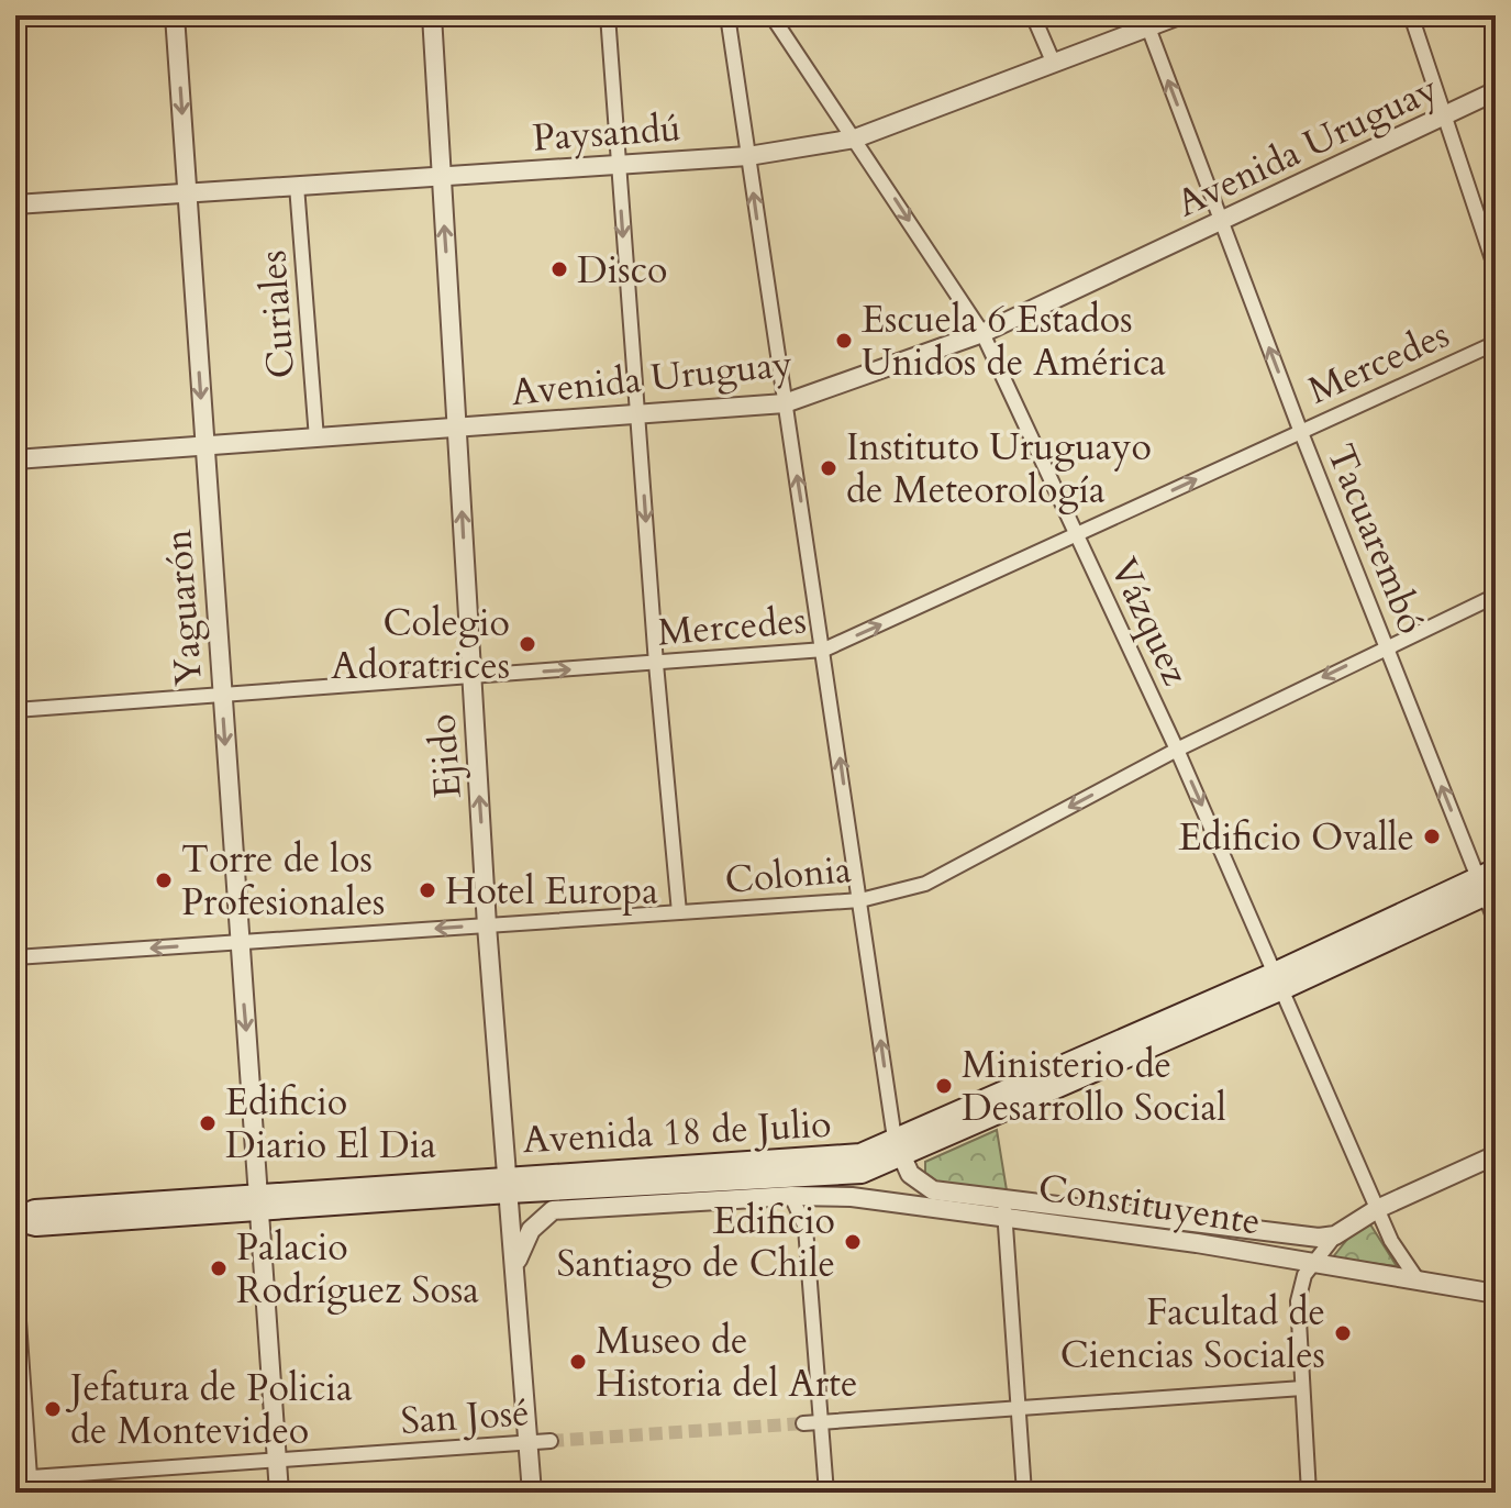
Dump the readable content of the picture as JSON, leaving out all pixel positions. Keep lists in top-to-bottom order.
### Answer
{
  "streets": {
    "main road": ["Avenida 18 de Julio"],
    "street": [
      "Paysandú",
      "Avenida Uruguay",
      "Curiales",
      "Mercedes",
      "Tacuarembó",
      "Yaguarón",
      "Vázquez",
      "Ejido",
      "Colonia",
      "Constituyente",
      "San José"
    ]
  },
  "crossings": [
    ["Paysandú", "Curiales"],
    ["Paysandú", "Tacuarembó"],
    ["Paysandú", "Yaguarón"],
    ["Paysandú", "Vázquez"],
    ["Paysandú", "Ejido"],
    ["Avenida Uruguay", "Curiales"],
    ["Avenida Uruguay", "Tacuarembó"],
    ["Avenida Uruguay", "Yaguarón"],
    ["Avenida Uruguay", "Vázquez"],
    ["Avenida Uruguay", "Ejido"],
    ["Mercedes", "Tacuarembó"],
    ["Mercedes", "Yaguarón"],
    ["Mercedes", "Vázquez"],
    ["Mercedes", "Ejido"],
    ["Tacuarembó", "Colonia"],
    ["Tacuarembó", "Avenida 18 de Julio"],
    ["Yaguarón", "Colonia"],
    ["Yaguarón", "Avenida 18 de Julio"],
    ["Yaguarón", "San José"],
    ["Vázquez", "Colonia"],
    ["Vázquez", "Avenida 18 de Julio"],
    ["Vázquez", "Constituyente"],
    ["Ejido", "Colonia"],
    ["Ejido", "Avenida 18 de Julio"],
    ["Ejido", "San José"],
    ["Avenida 18 de Julio", "Constituyente"]
  ],
  "one_way": [
    "Mercedes",
    "Tacuarembó",
    "Yaguarón",
    "Ejido",
    "Colonia"
  ],
  "places": [
    "Disco",
    "Escuela 6 Estados Unidos de América",
    "Instituto Uruguayo de Meteorología",
    "Colegio Adoratrices",
    "Edificio Ovalle",
    "Torre de los Profesionales",
    "Hotel Europa",
    "Ministerio de Desarrollo Social",
    "Edificio Diario El Dia",
    "Edificio Santiago de Chile",
    "Palacio Rodríguez Sosa",
    "Facultad de Ciencias Sociales",
    "Museo de Historia del Arte",
    "Jefatura de Policia de Montevideo"
  ]
}
